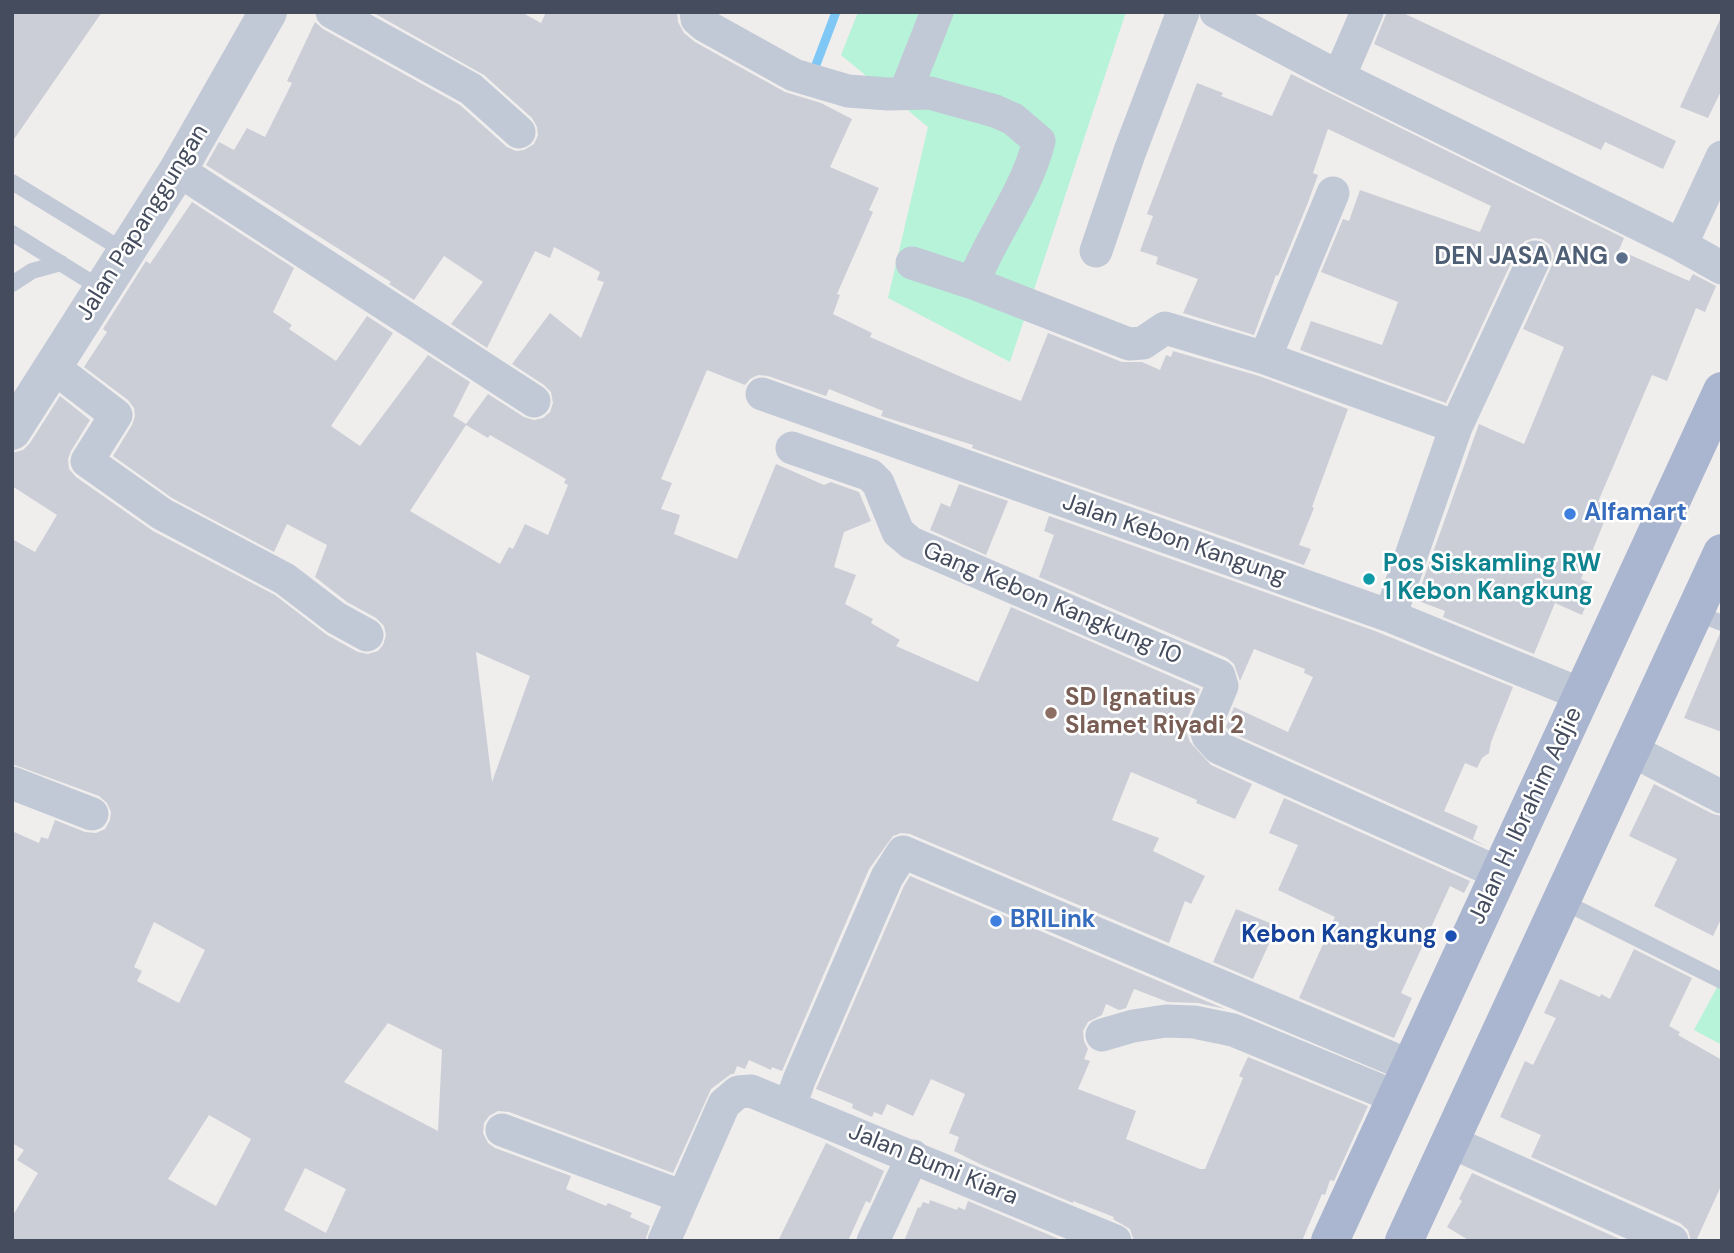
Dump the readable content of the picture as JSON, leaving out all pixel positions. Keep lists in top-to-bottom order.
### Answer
{
  "streets": {
    "main road": ["Jalan H. Ibrahim Adjie"],
    "street": [
      "Jalan Papanggungan",
      "Jalan Kebon Kangung",
      "Gang Kebon Kangkung 10",
      "Jalan Bumi Kiara"
    ]
  },
  "crossings": [
    ["Jalan Kebon Kangung", "Jalan H. Ibrahim Adjie"],
    ["Gang Kebon Kangkung 10", "Jalan H. Ibrahim Adjie"]
  ],
  "places": [
    "DEN JASA ANG",
    "Alfamart",
    "Pos Siskamling RW 1 Kebon Kangkung",
    "SD Ignatius Slamet Riyadi 2",
    "BRILink",
    "Kebon Kangkung"
  ]
}
